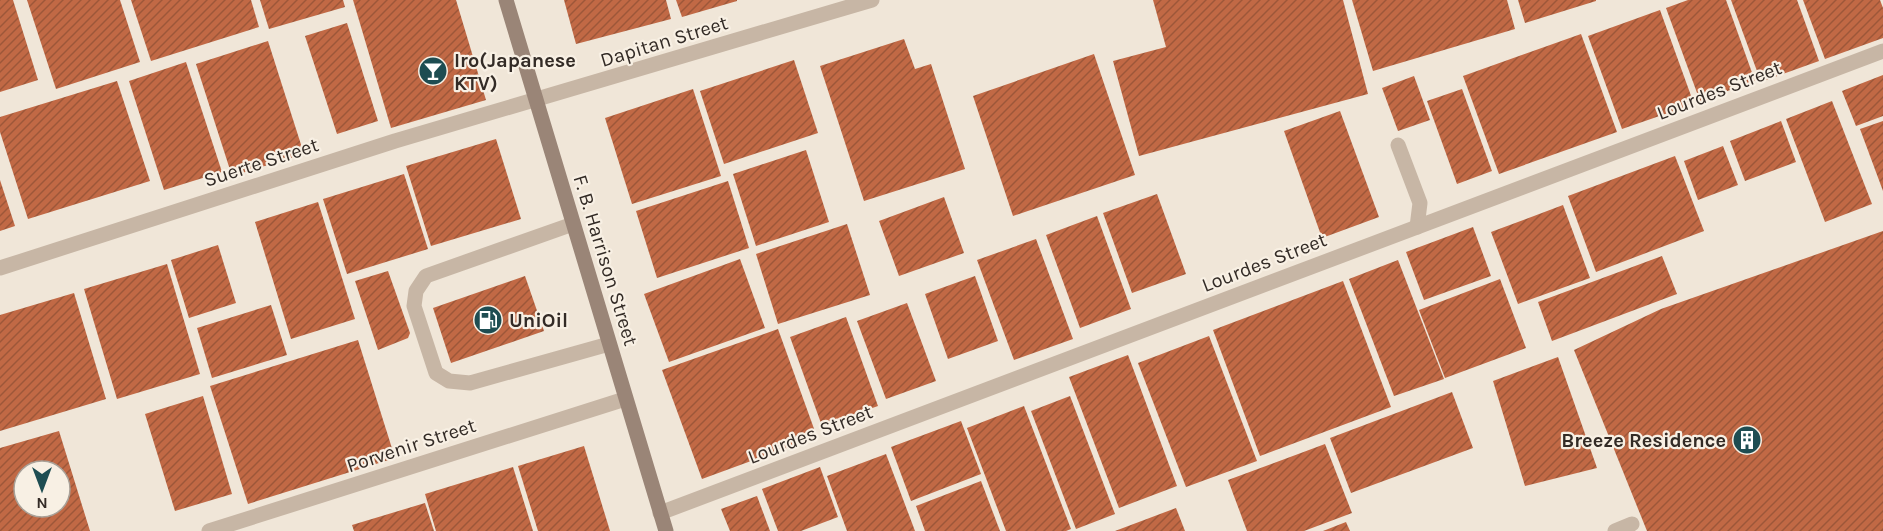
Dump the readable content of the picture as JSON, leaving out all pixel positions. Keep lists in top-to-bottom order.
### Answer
{
  "streets": {
    "main road": ["F. B. Harrison Street"],
    "street": [
      "Dapitan Street",
      "Lourdes Street",
      "Suerte Street",
      "Porvenir Street"
    ]
  },
  "crossings": [
    ["Dapitan Street", "Suerte Street"],
    ["Dapitan Street", "F. B. Harrison Street"],
    ["Lourdes Street", "F. B. Harrison Street"],
    ["Suerte Street", "F. B. Harrison Street"],
    ["F. B. Harrison Street", "Porvenir Street"]
  ],
  "places": {
    "bar": ["Iro(Japanese KTV)"],
    "fuel station": ["UniOil"],
    "building": ["Breeze Residence"]
  },
  "north": "bottom"
}
